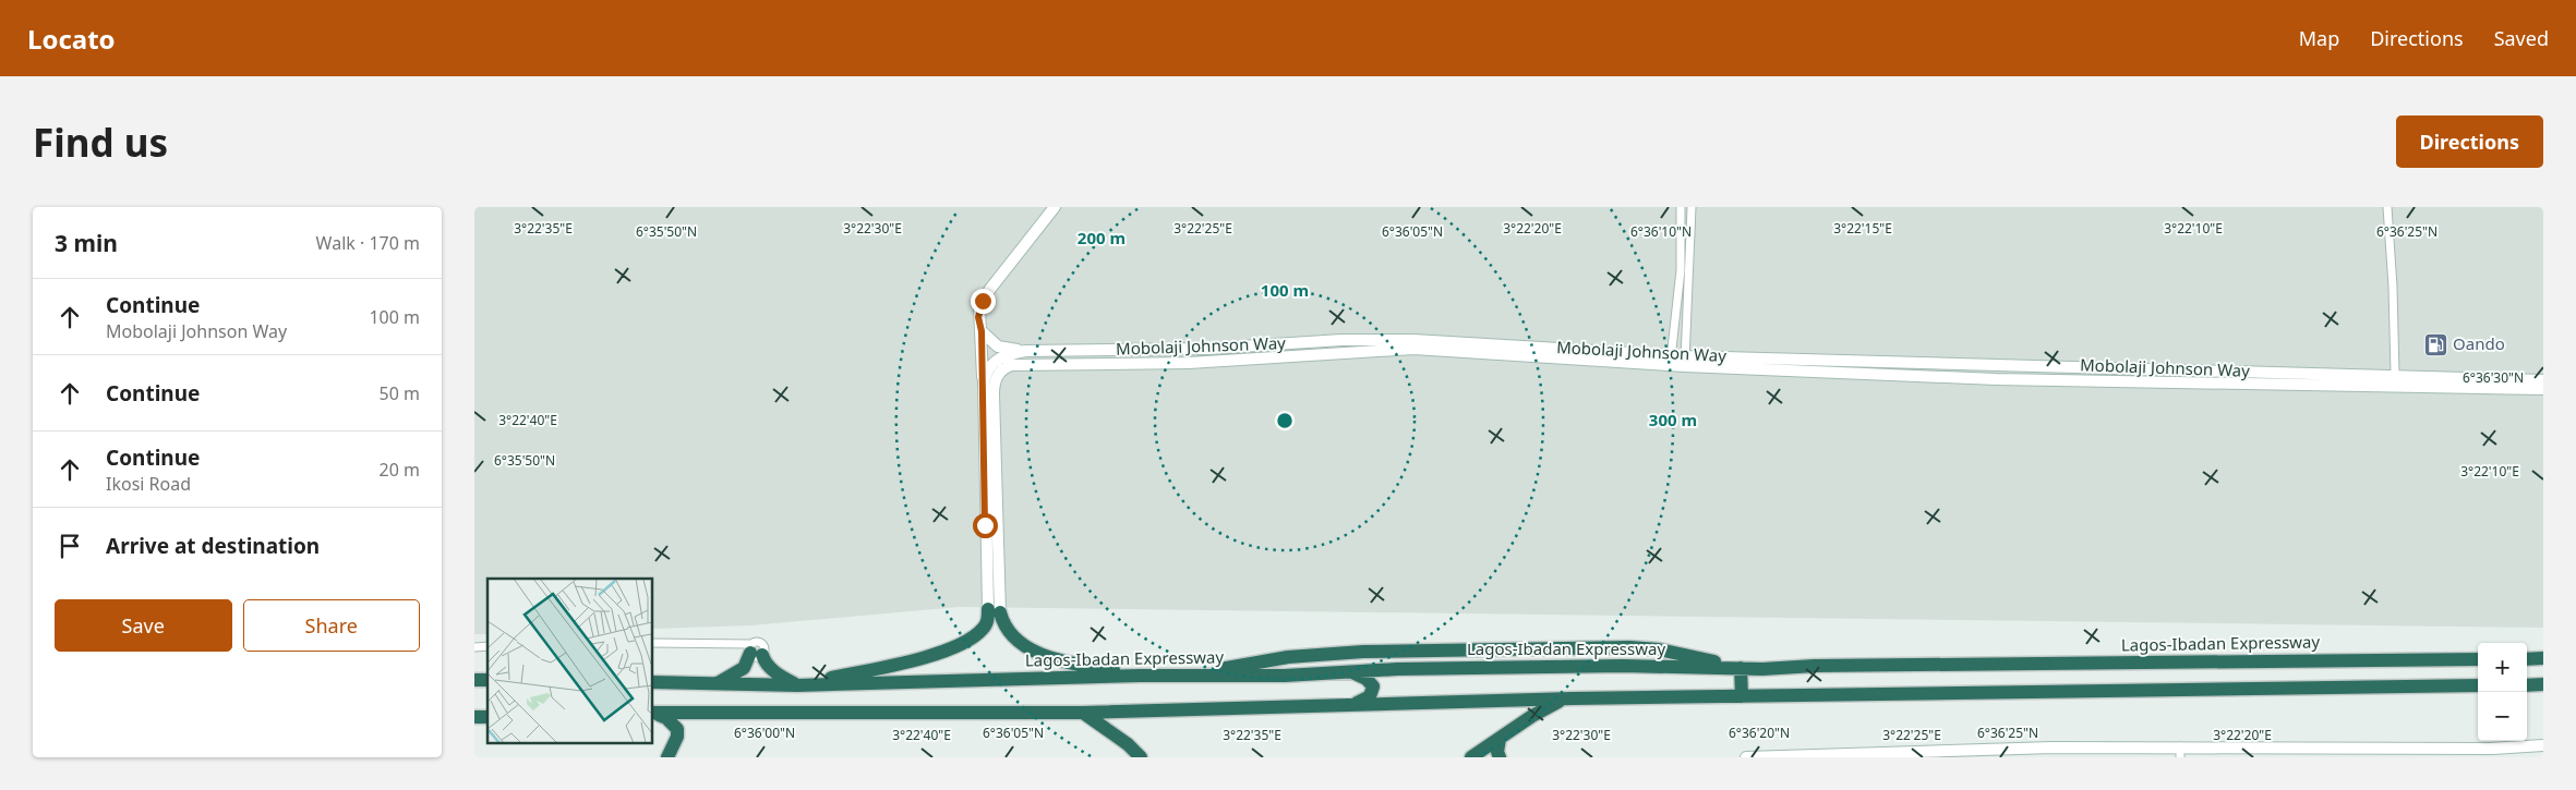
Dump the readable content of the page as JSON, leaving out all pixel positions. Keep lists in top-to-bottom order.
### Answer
{
  "streets": {
    "highway": ["Lagos-Ibadan Expressway"],
    "street": ["Mobolaji Johnson Way"]
  },
  "places": {
    "fuel station": ["Oando"]
  },
  "page": {
    "header": "Locato",
    "nav": ["Map", "Directions", "Saved"],
    "buttons": [
      "Directions",
      ["Save", "Share"]
    ],
    "title": "Find us",
    "heading": ["3 min", "Walk · 170 m"],
    "list": [
      ["Continue", "Mobolaji Johnson Way", "100 m"],
      ["Continue", "50 m"],
      ["Continue", "Ikosi Road", "20 m"],
      "Arrive at destination"
    ],
    "map_buttons": ["+", "−"]
  },
  "coordinates": [
    "3°22'35\"E",
    "3°22'30\"E",
    "3°22'25\"E",
    "3°22'20\"E",
    "3°22'15\"E",
    "3°22'10\"E",
    "6°35'50\"N",
    "6°36'05\"N",
    "6°36'10\"N",
    "6°36'25\"N",
    "6°36'30\"N",
    "3°22'40\"E",
    "6°36'00\"N",
    "6°36'20\"N"
  ],
  "rings": ["200 m", "100 m", "300 m"]
}
